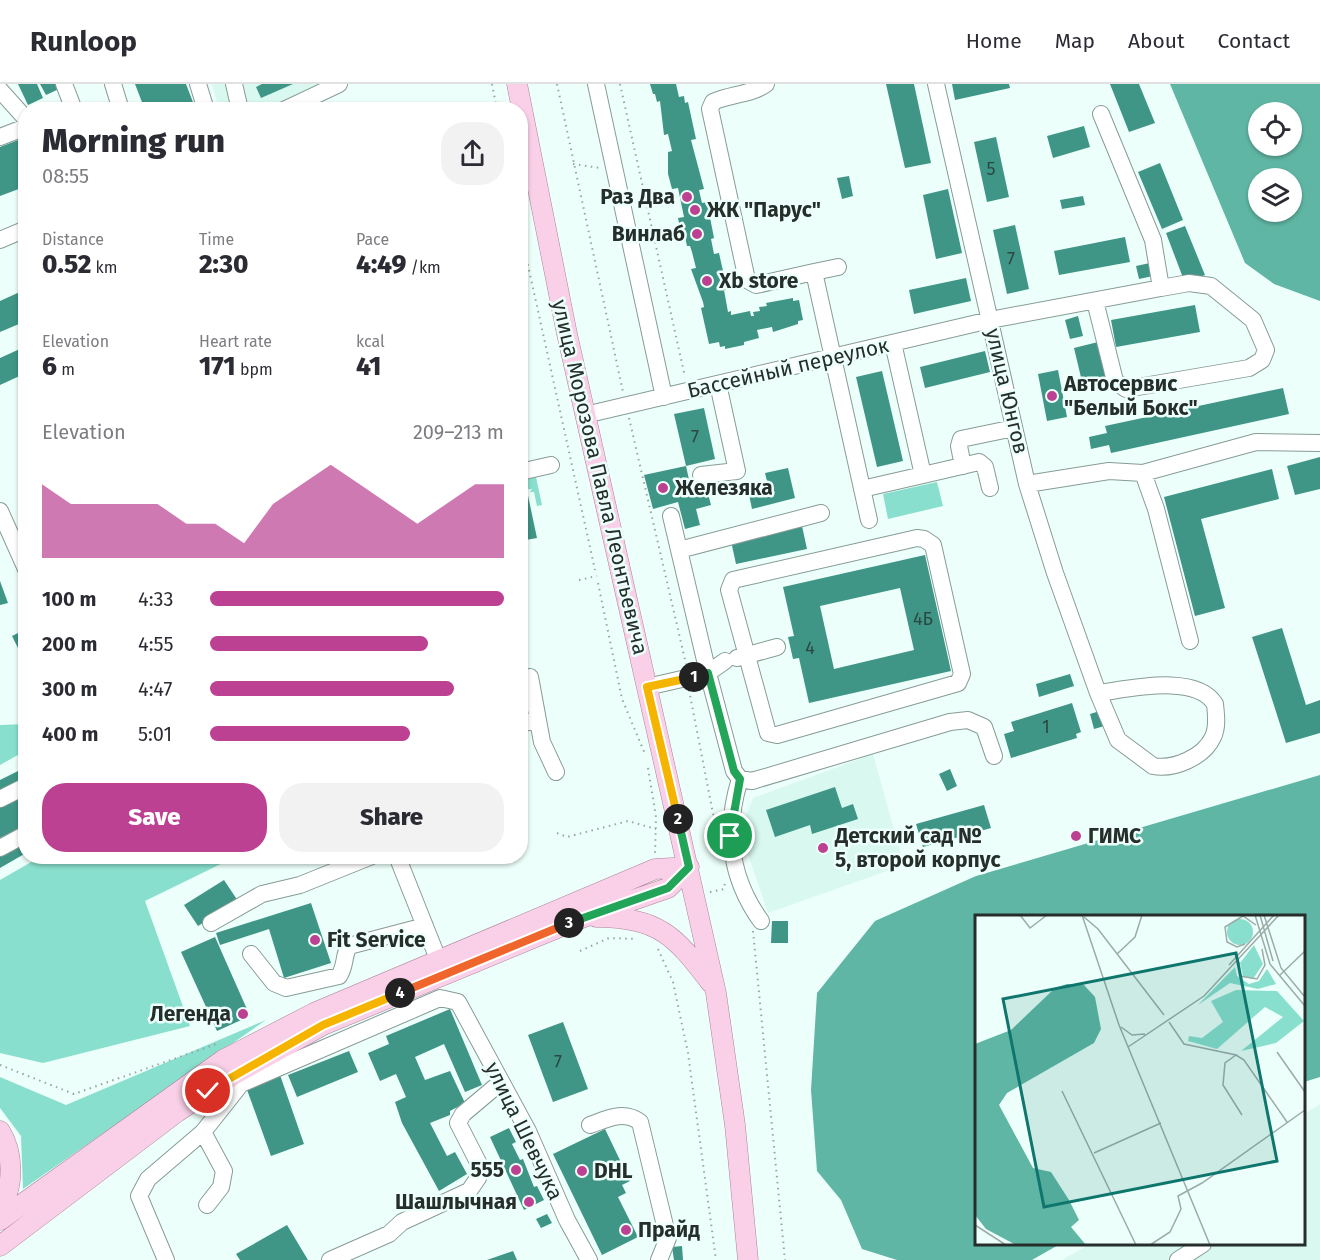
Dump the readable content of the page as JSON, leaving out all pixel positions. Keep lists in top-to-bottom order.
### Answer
{
  "streets": {
    "main road": ["улица Морозова Павла Леонтьевича"],
    "street": ["Бассейный переулок", "улица Юнгов", "улица Шевчука"]
  },
  "crossings": [
    ["Бассейный переулок", "улица Юнгов"],
    ["Бассейный переулок", "улица Морозова Павла Леонтьевича"]
  ],
  "places": [
    "Раз Два",
    "ЖК \"Парус\"",
    "Винлаб",
    "Xb store",
    "Автосервис \"Белый Бокс\"",
    "Железяка",
    "ГИМС",
    "Детский сад № 5, второй корпус",
    "Fit Service",
    "Легенда",
    "555",
    "DHL",
    "Шашлычная",
    "Прайд"
  ],
  "house_numbers": [
    "5",
    "7",
    "7",
    "4Б",
    "4",
    "1",
    "7"
  ],
  "page": {
    "header": "Runloop",
    "nav": [
      "Home",
      "Map",
      "About",
      "Contact"
    ],
    "heading": ["Morning run", "08:55"],
    "stats": [
      ["Distance", "0.52 km"],
      ["Time", "2:30"],
      ["Pace", "4:49 /km"],
      ["Elevation", "6 m"],
      ["Heart rate", "171 bpm"],
      ["kcal", "41"]
    ],
    "chart": ["Elevation", "209–213 m"],
    "list": [
      {
        "name": "100 m",
        "note": "4:33"
      },
      {
        "name": "200 m",
        "note": "4:55"
      },
      {
        "name": "300 m",
        "note": "4:47"
      },
      {
        "name": "400 m",
        "note": "5:01"
      }
    ],
    "pins": [
      "1",
      "2",
      "3",
      "4"
    ],
    "buttons": ["Save", "Share"]
  }
}
